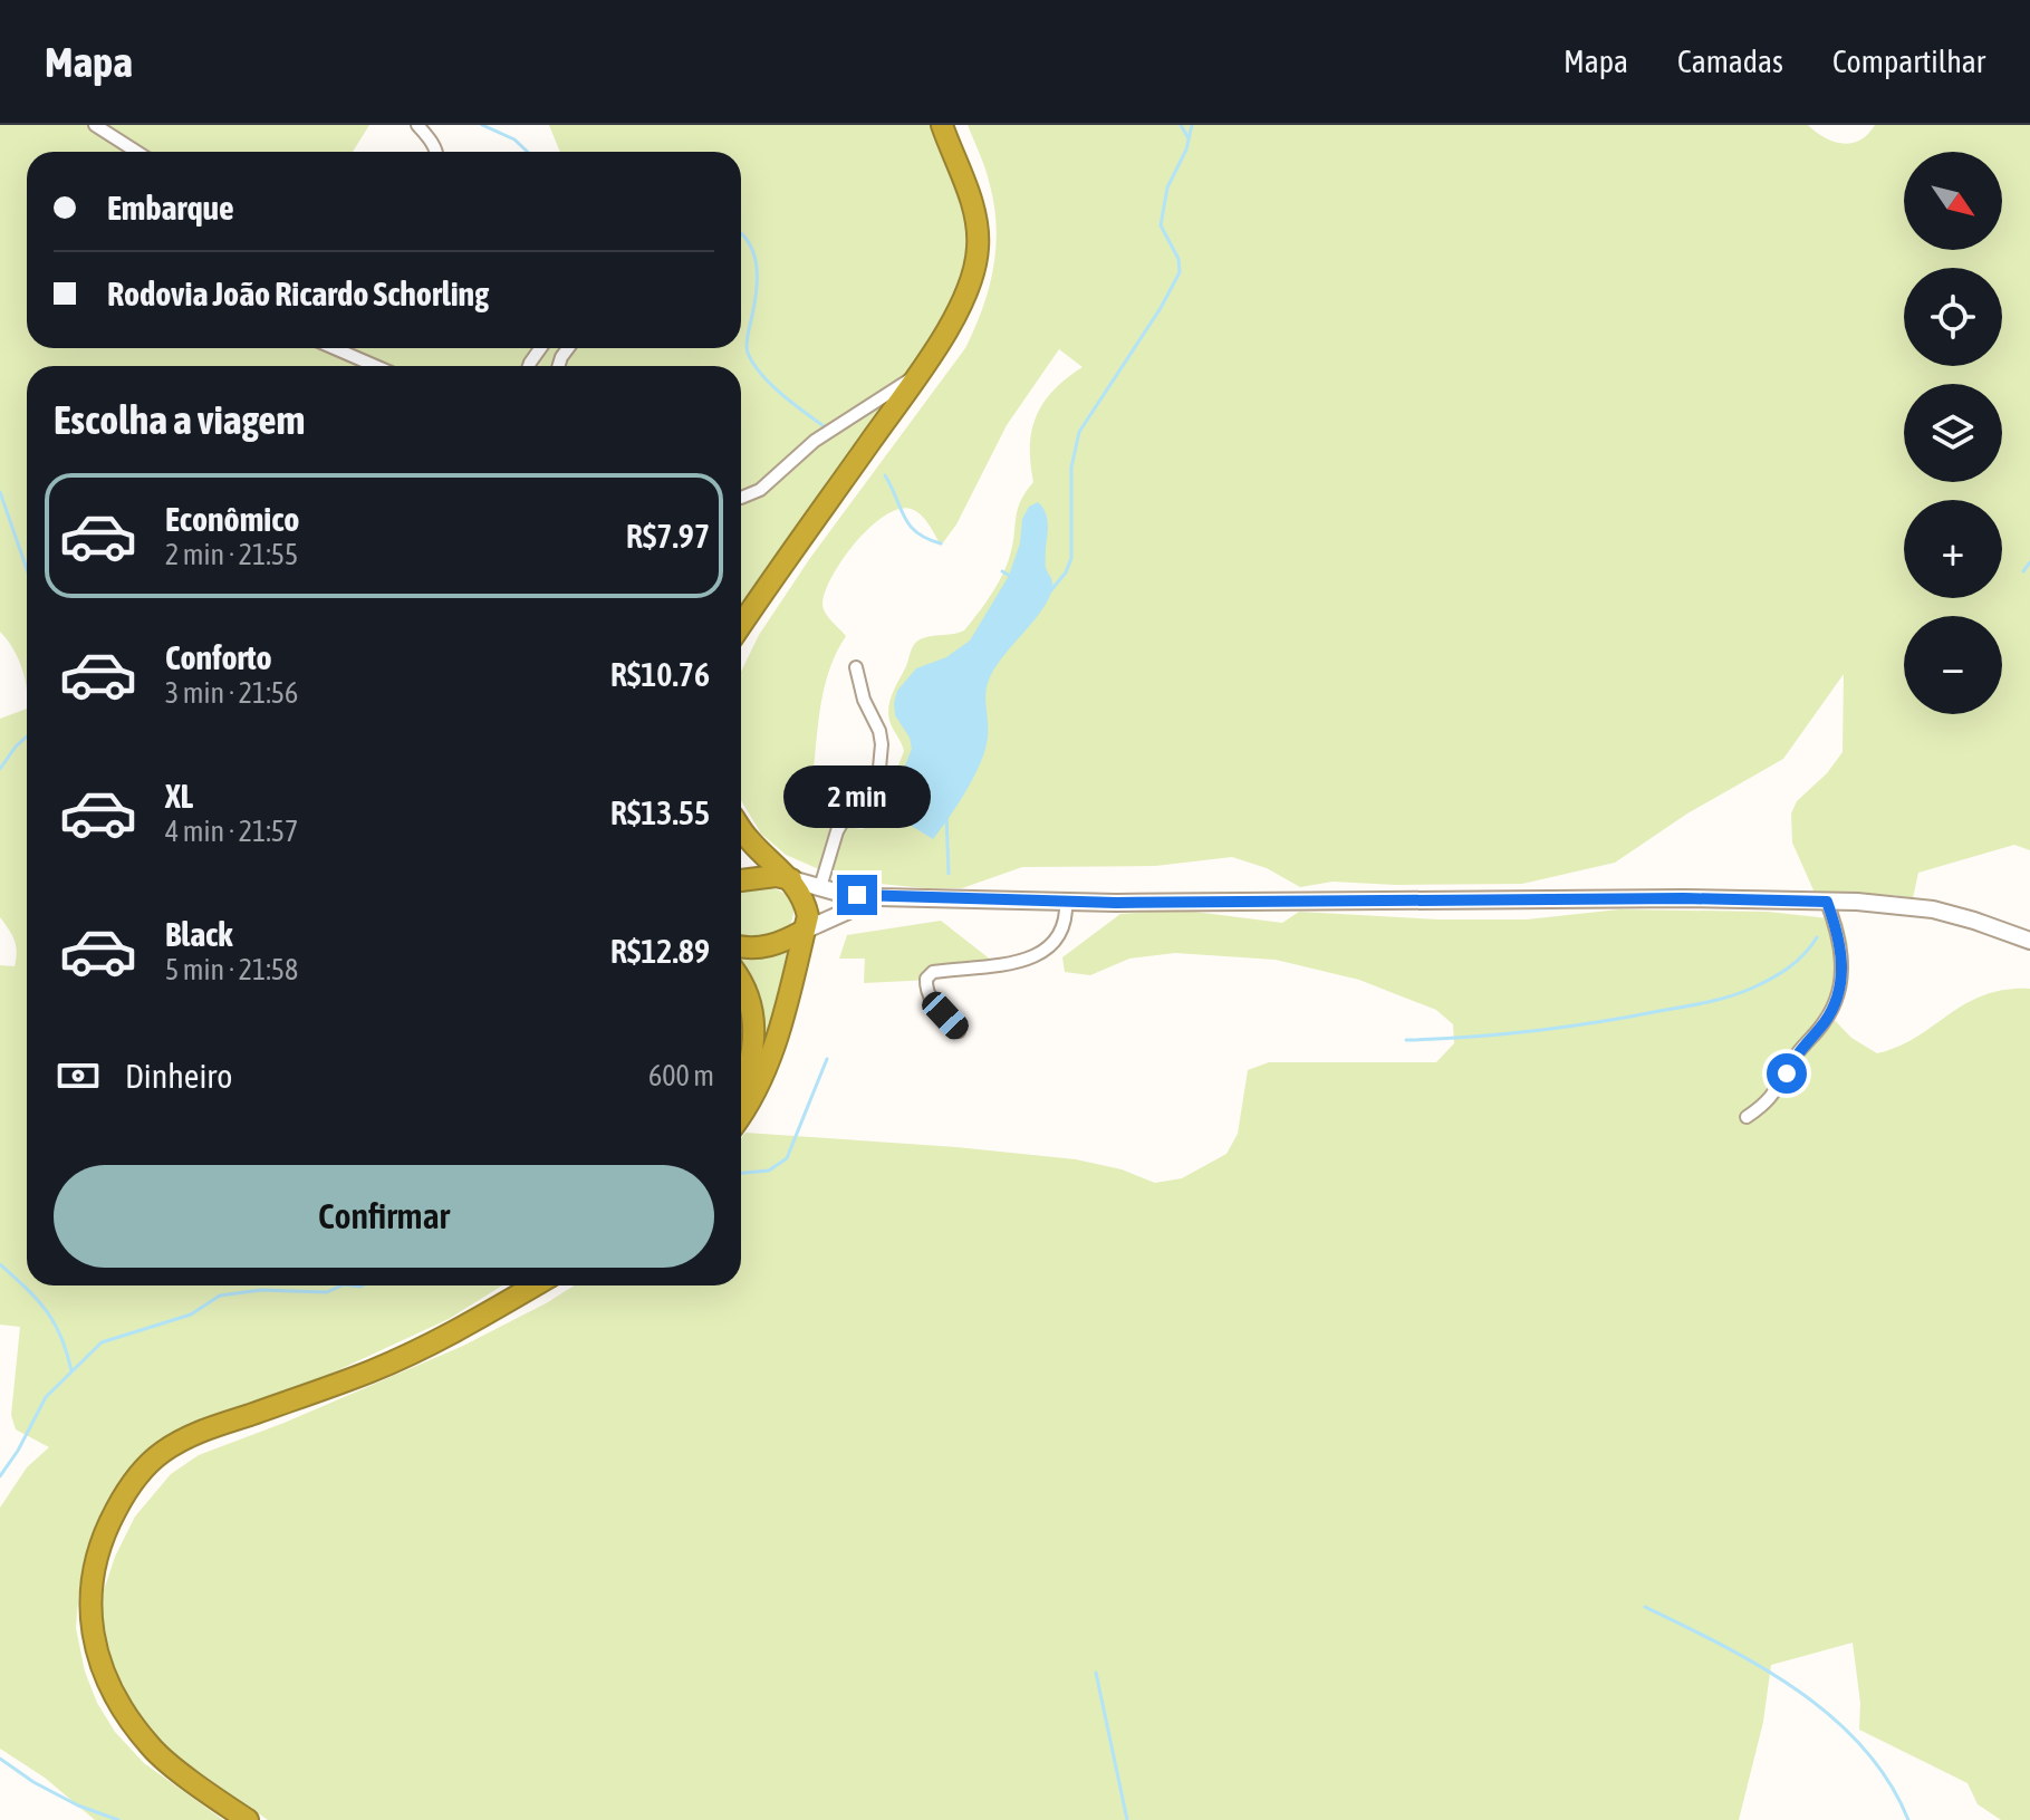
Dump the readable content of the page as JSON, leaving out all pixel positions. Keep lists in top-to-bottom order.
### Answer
{
  "north": "bottom right",
  "page": {
    "header": "Mapa",
    "nav": ["Mapa", "Camadas", "Compartilhar"],
    "map_buttons": ["+", "−"],
    "banner": ["Embarque", "Rodovia João Ricardo Schorling"],
    "heading": "Escolha a viagem",
    "list": [
      {
        "name": "Econômico",
        "note": "2 min · 21:55",
        "value": "R$7.97"
      },
      {
        "name": "Conforto",
        "note": "3 min · 21:56",
        "value": "R$10.76"
      },
      {
        "name": "XL",
        "note": "4 min · 21:57",
        "value": "R$13.55"
      },
      {
        "name": "Black",
        "note": "5 min · 21:58",
        "value": "R$12.89"
      }
    ],
    "bubble": "2 min",
    "pay": ["Dinheiro", "600 m"],
    "buttons": "Confirmar"
  }
}
